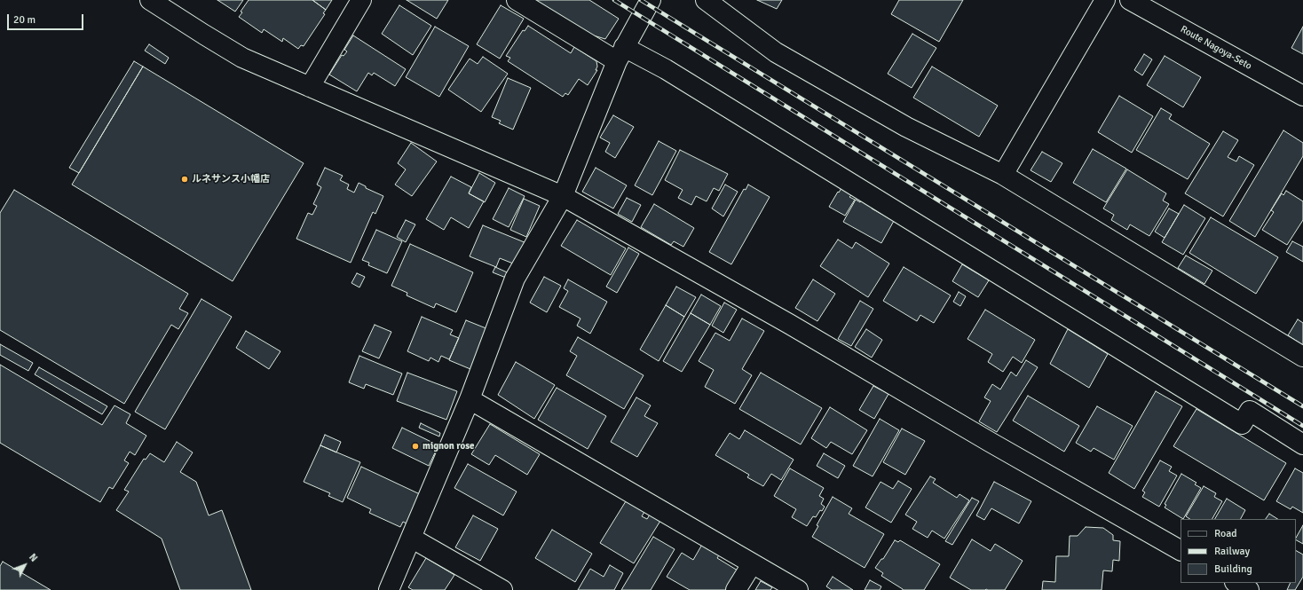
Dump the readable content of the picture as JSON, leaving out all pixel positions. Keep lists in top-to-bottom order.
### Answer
{
  "streets": {
    "street": ["Route Nagoya-Seto"]
  },
  "places": ["ルネサンス小幡店", "mignon rose"],
  "legend": ["Road", "Railway", "Building"],
  "scale_bar": "20 m",
  "north": "top right"
}
